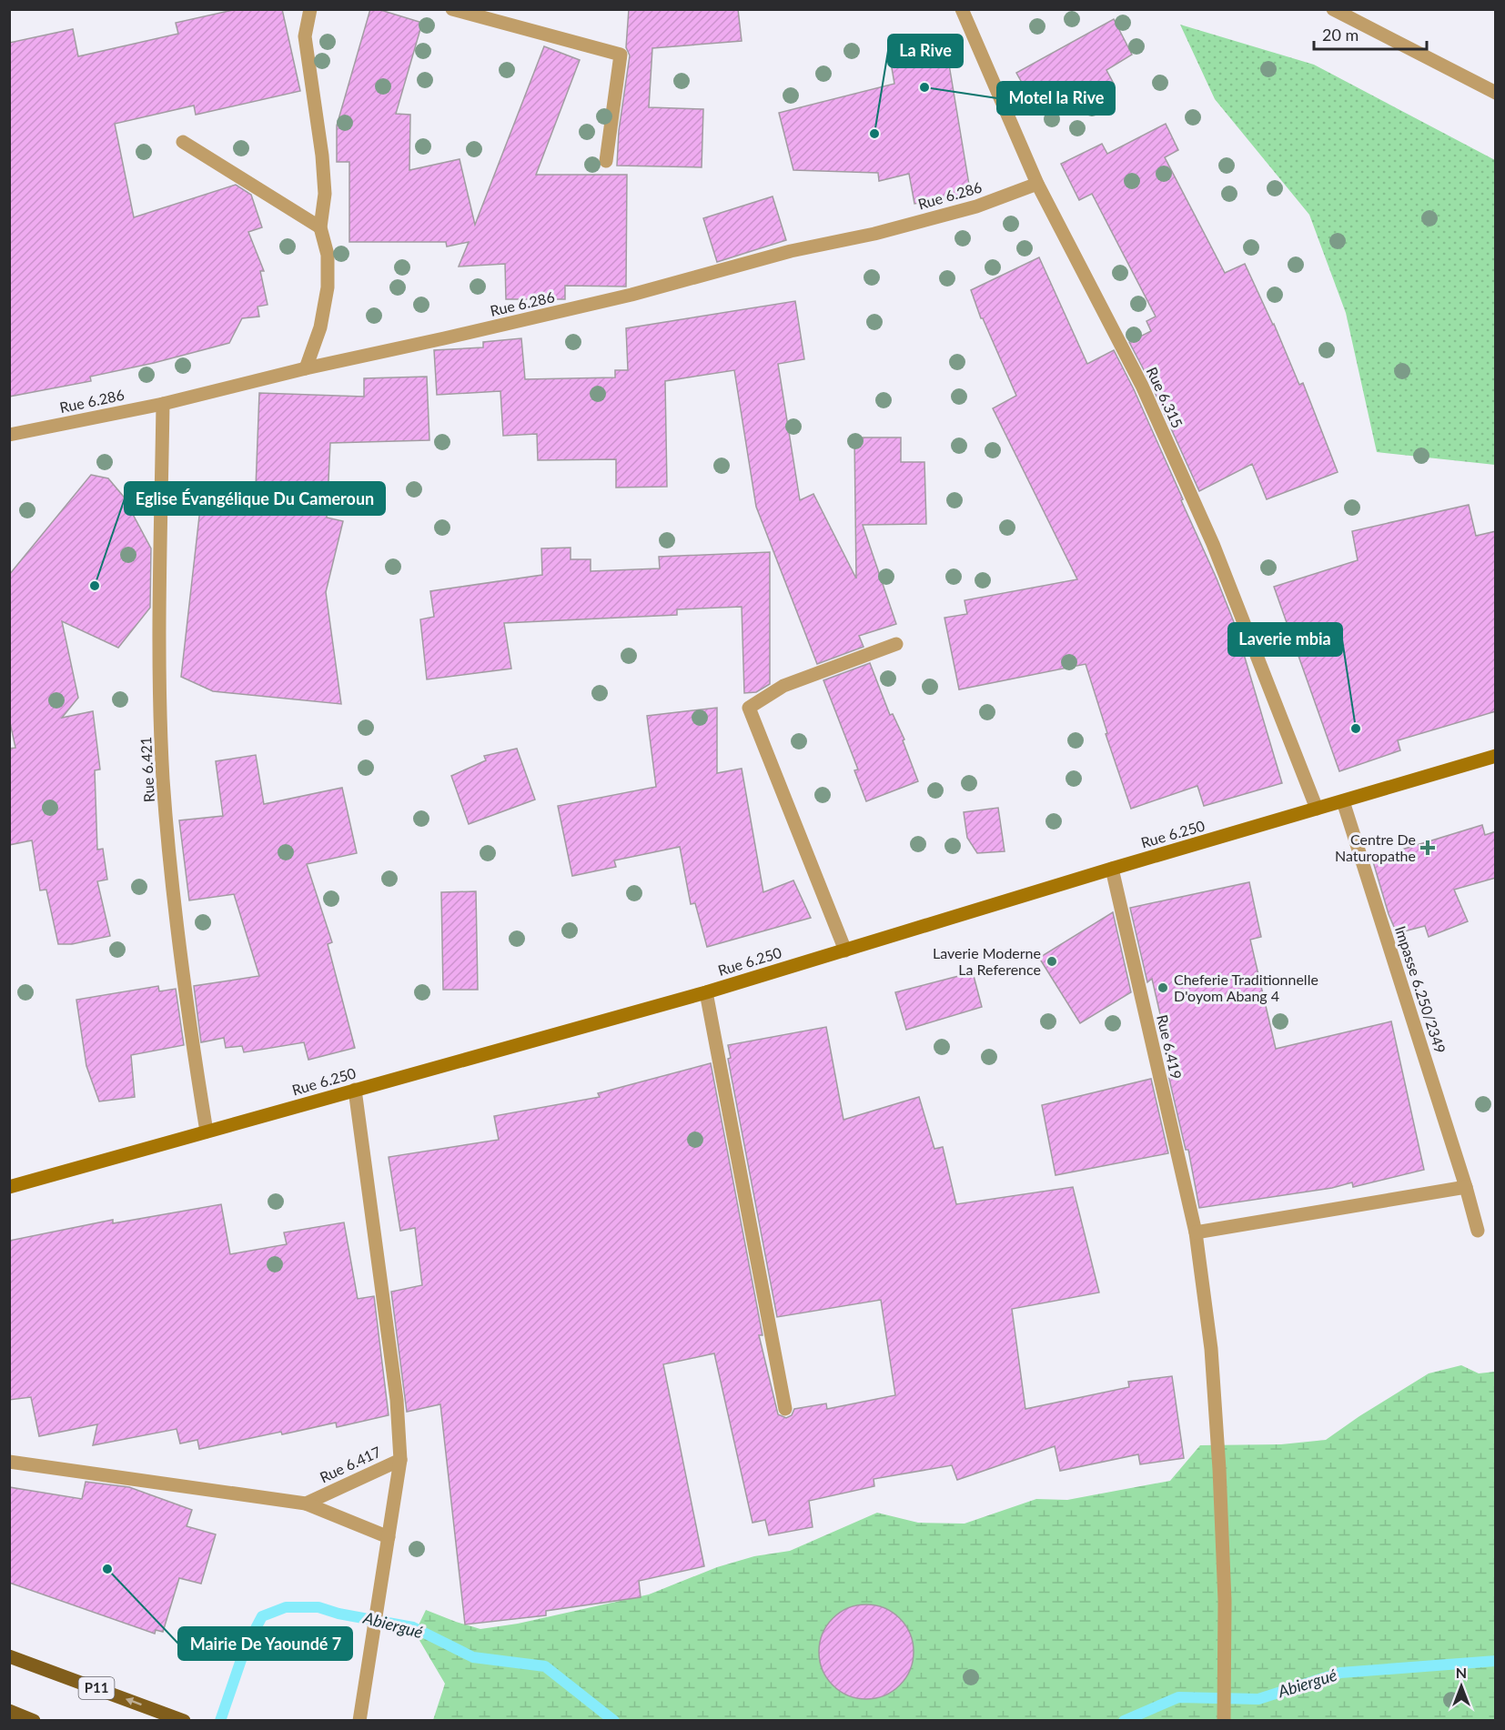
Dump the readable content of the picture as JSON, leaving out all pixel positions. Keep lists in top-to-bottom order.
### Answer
{
  "streets": {
    "main road": ["Rue 6.250", "P11"],
    "street": [
      "Rue 6.286",
      "Rue 6.315",
      "Rue 6.421",
      "Impasse 6.250/2349",
      "Rue 6.419",
      "Rue 6.417"
    ]
  },
  "crossings": [
    ["Rue 6.286", "Rue 6.315"],
    ["Rue 6.286", "Rue 6.421"],
    ["Rue 6.315", "Rue 6.250"],
    ["Rue 6.421", "Rue 6.250"],
    ["Rue 6.250", "Impasse 6.250/2349"],
    ["Rue 6.250", "Rue 6.419"],
    ["Rue 6.250", "Rue 6.417"]
  ],
  "water": ["Abiergué"],
  "places": {
    "other": [
      "Motel la Rive",
      "La Rive",
      "Eglise Évangélique Du Cameroun",
      "Laverie mbia",
      "Laverie Moderne La Reference",
      "Cheferie Traditionnelle D'oyom Abang 4",
      "Mairie De Yaoundé 7"
    ],
    "health": ["Centre De Naturopathe"]
  },
  "scale_bar": "20 m",
  "north": "top"
}
